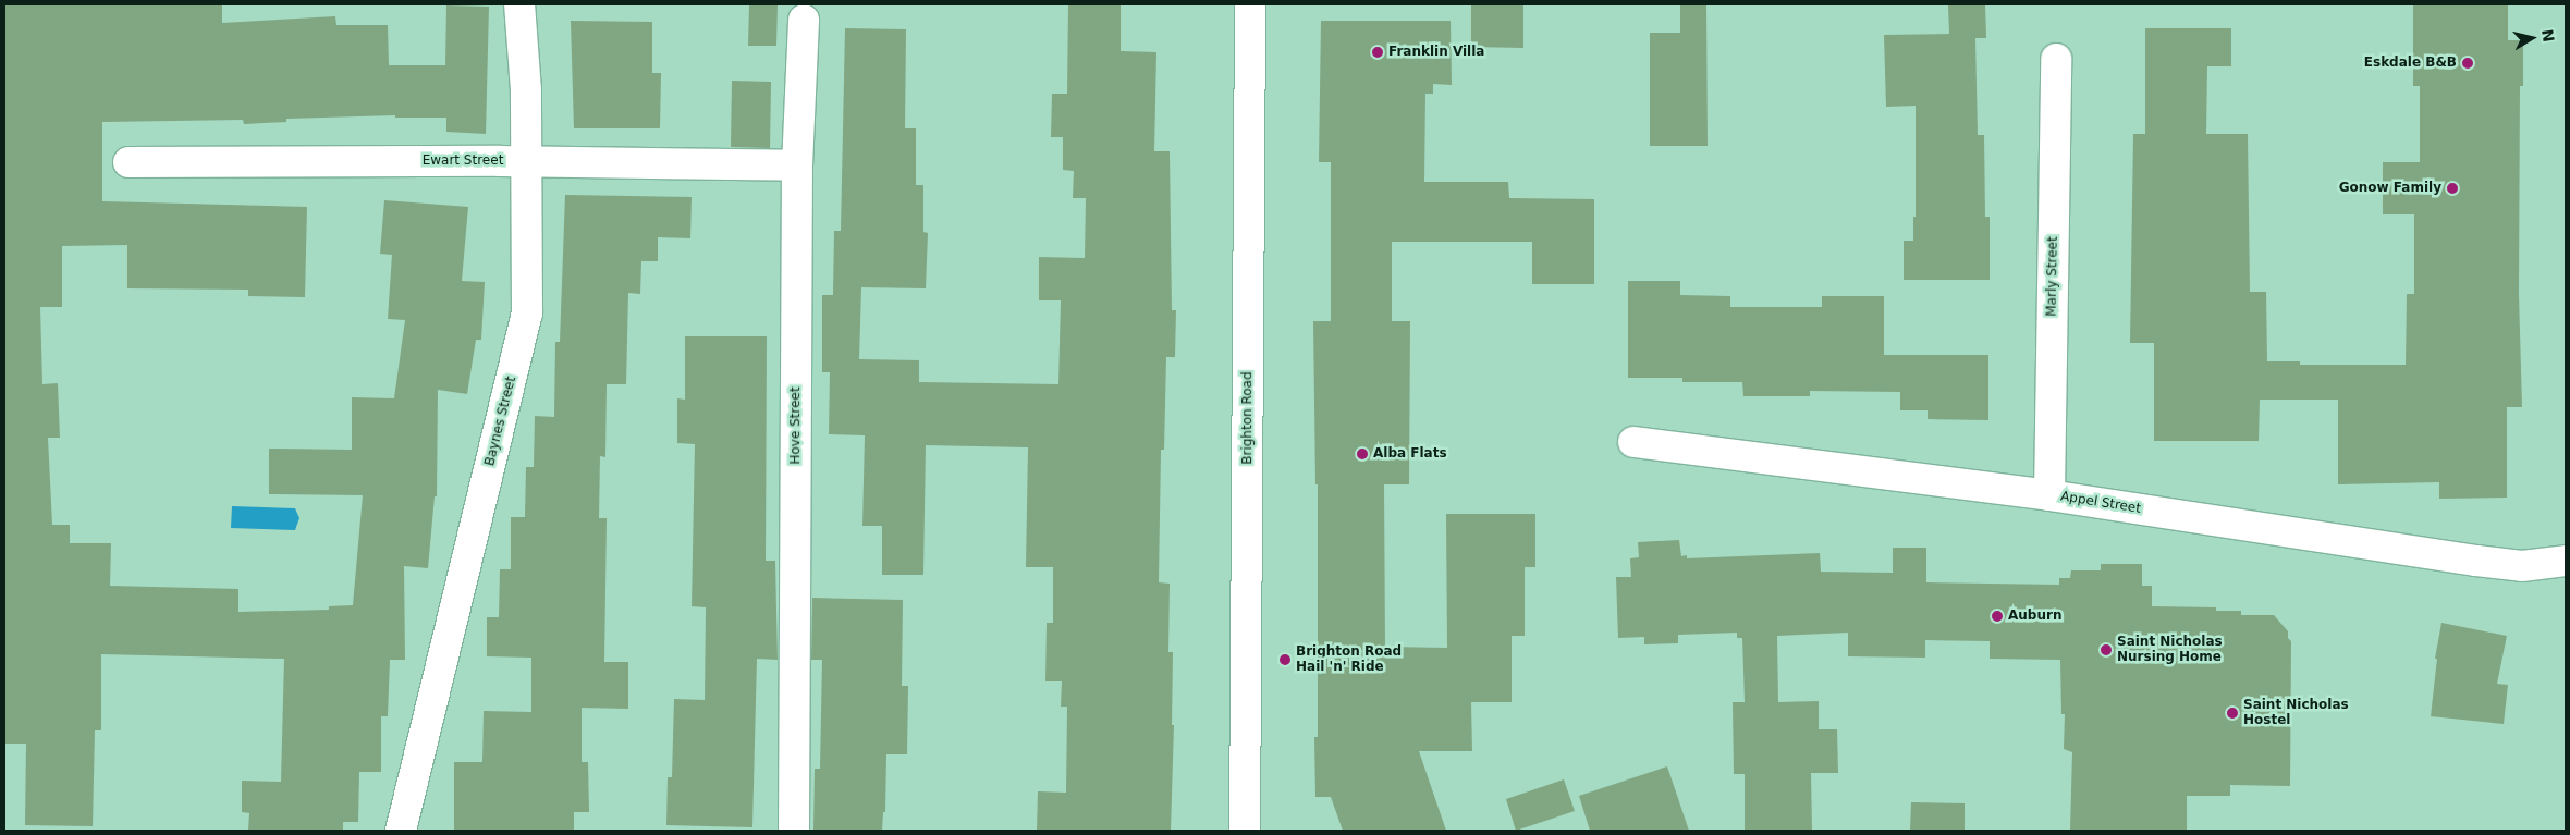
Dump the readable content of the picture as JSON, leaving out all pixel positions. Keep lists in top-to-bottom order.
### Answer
{
  "streets": {
    "street": [
      "Ewart Street",
      "Marly Street",
      "Brighton Road",
      "Baynes Street",
      "Hove Street",
      "Appel Street"
    ]
  },
  "crossings": [
    ["Ewart Street", "Baynes Street"],
    ["Ewart Street", "Hove Street"],
    ["Marly Street", "Appel Street"]
  ],
  "places": [
    "Franklin Villa",
    "Eskdale B&B",
    "Gonow Family",
    "Alba Flats",
    "Auburn",
    "Saint Nicholas Nursing Home",
    "Brighton Road Hail 'n' Ride",
    "Saint Nicholas Hostel"
  ],
  "north": "right"
}
